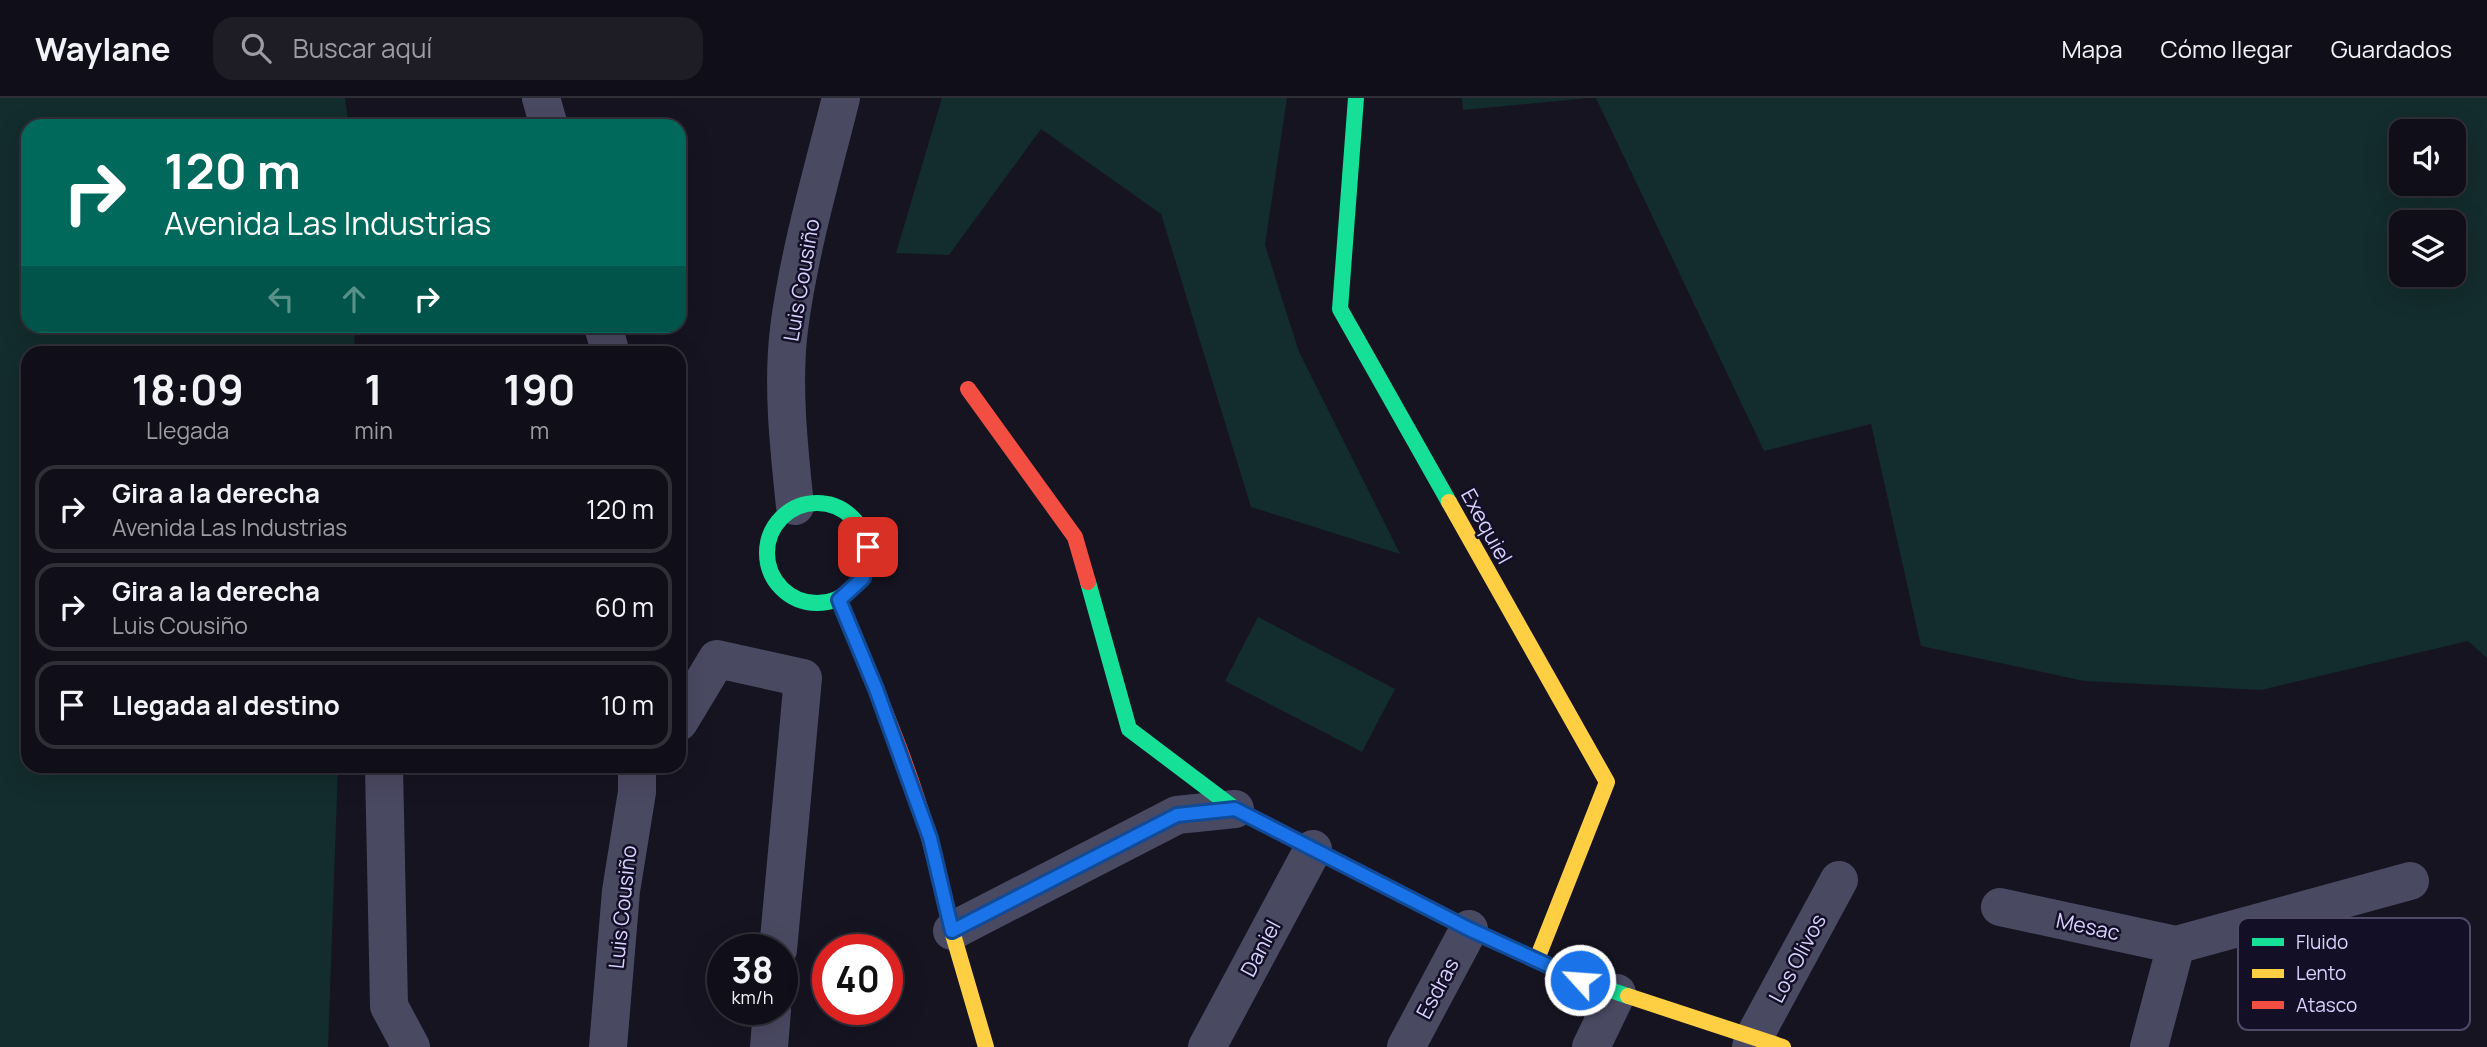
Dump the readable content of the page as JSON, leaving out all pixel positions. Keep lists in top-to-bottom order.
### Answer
{
  "streets": {
    "street": [
      "Luis Cousiño",
      "Exequiel",
      "Mesac",
      "Daniel",
      "Los Olivos",
      "Esdras"
    ]
  },
  "legend": ["Fluido", "Lento", "Atasco"],
  "page": {
    "header": "Waylane",
    "search": "Buscar aquí",
    "nav": ["Mapa", "Cómo llegar", "Guardados"],
    "turn": ["120 m", "Avenida Las Industrias"],
    "eta": [
      "18:09",
      "Llegada",
      "1",
      "min",
      "190",
      "m"
    ],
    "list": [
      {
        "name": "Gira a la derecha",
        "note": "Avenida Las Industrias",
        "value": "120 m"
      },
      {
        "name": "Gira a la derecha",
        "note": "Luis Cousiño",
        "value": "60 m"
      },
      {
        "name": "Llegada al destino",
        "value": "10 m"
      }
    ],
    "speed": "38 km/h",
    "limit": "40"
  }
}
